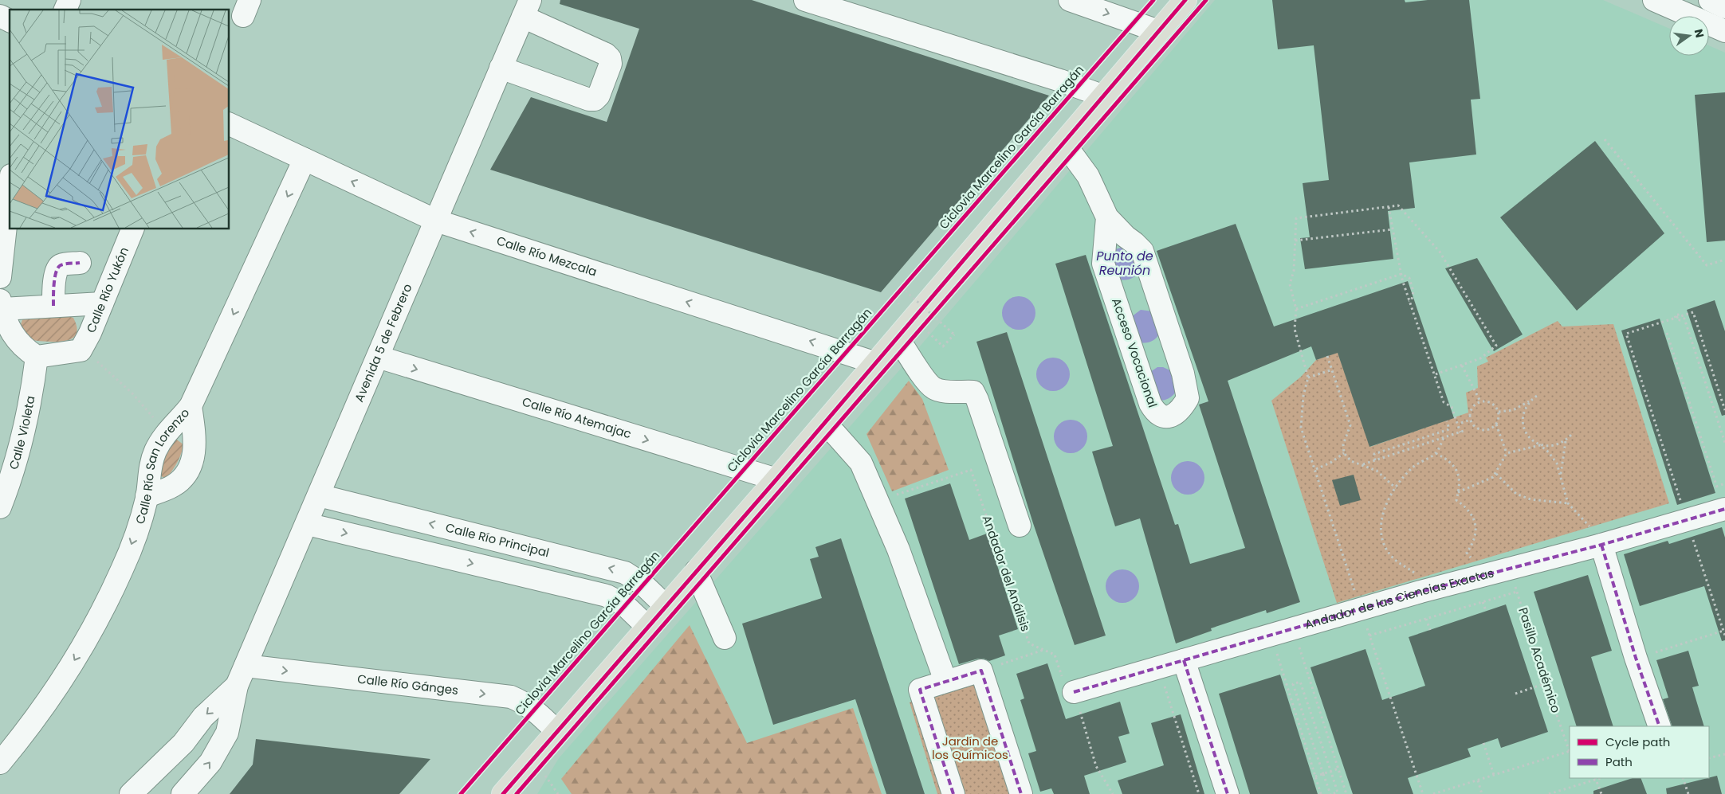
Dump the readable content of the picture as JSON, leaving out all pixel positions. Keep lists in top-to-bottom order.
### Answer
{
  "streets": {
    "street": [
      "Calle Río Mezcala",
      "Calle Río Yukón",
      "Avenida 5 de Febrero",
      "Acceso Vocacional",
      "Calle Río Atemajac",
      "Calle Violeta",
      "Calle Río San Lorenzo",
      "Calle Río Principal",
      "Andador de las Ciencias Exactas",
      "Calle Río Gánges"
    ],
    "path": ["Andador del Análisis", "Pasillo Académico"],
    "cycle path": ["Ciclovia Marcelino García Barragán"]
  },
  "crossings": [
    ["Calle Río Mezcala", "Avenida 5 de Febrero"],
    ["Calle Río Mezcala", "Calle Río San Lorenzo"],
    ["Avenida 5 de Febrero", "Calle Río Atemajac"],
    ["Avenida 5 de Febrero", "Calle Río Principal"],
    ["Avenida 5 de Febrero", "Calle Río Gánges"],
    ["Andador del Análisis", "Andador de las Ciencias Exactas"],
    ["Andador de las Ciencias Exactas", "Pasillo Académico"]
  ],
  "one_way": ["Calle Río Mezcala", "Calle Río San Lorenzo"],
  "water": ["Punto de Reunión"],
  "parks": ["Jardín de los Químicos"],
  "legend": ["Cycle path", "Path"],
  "north": "right"
}
